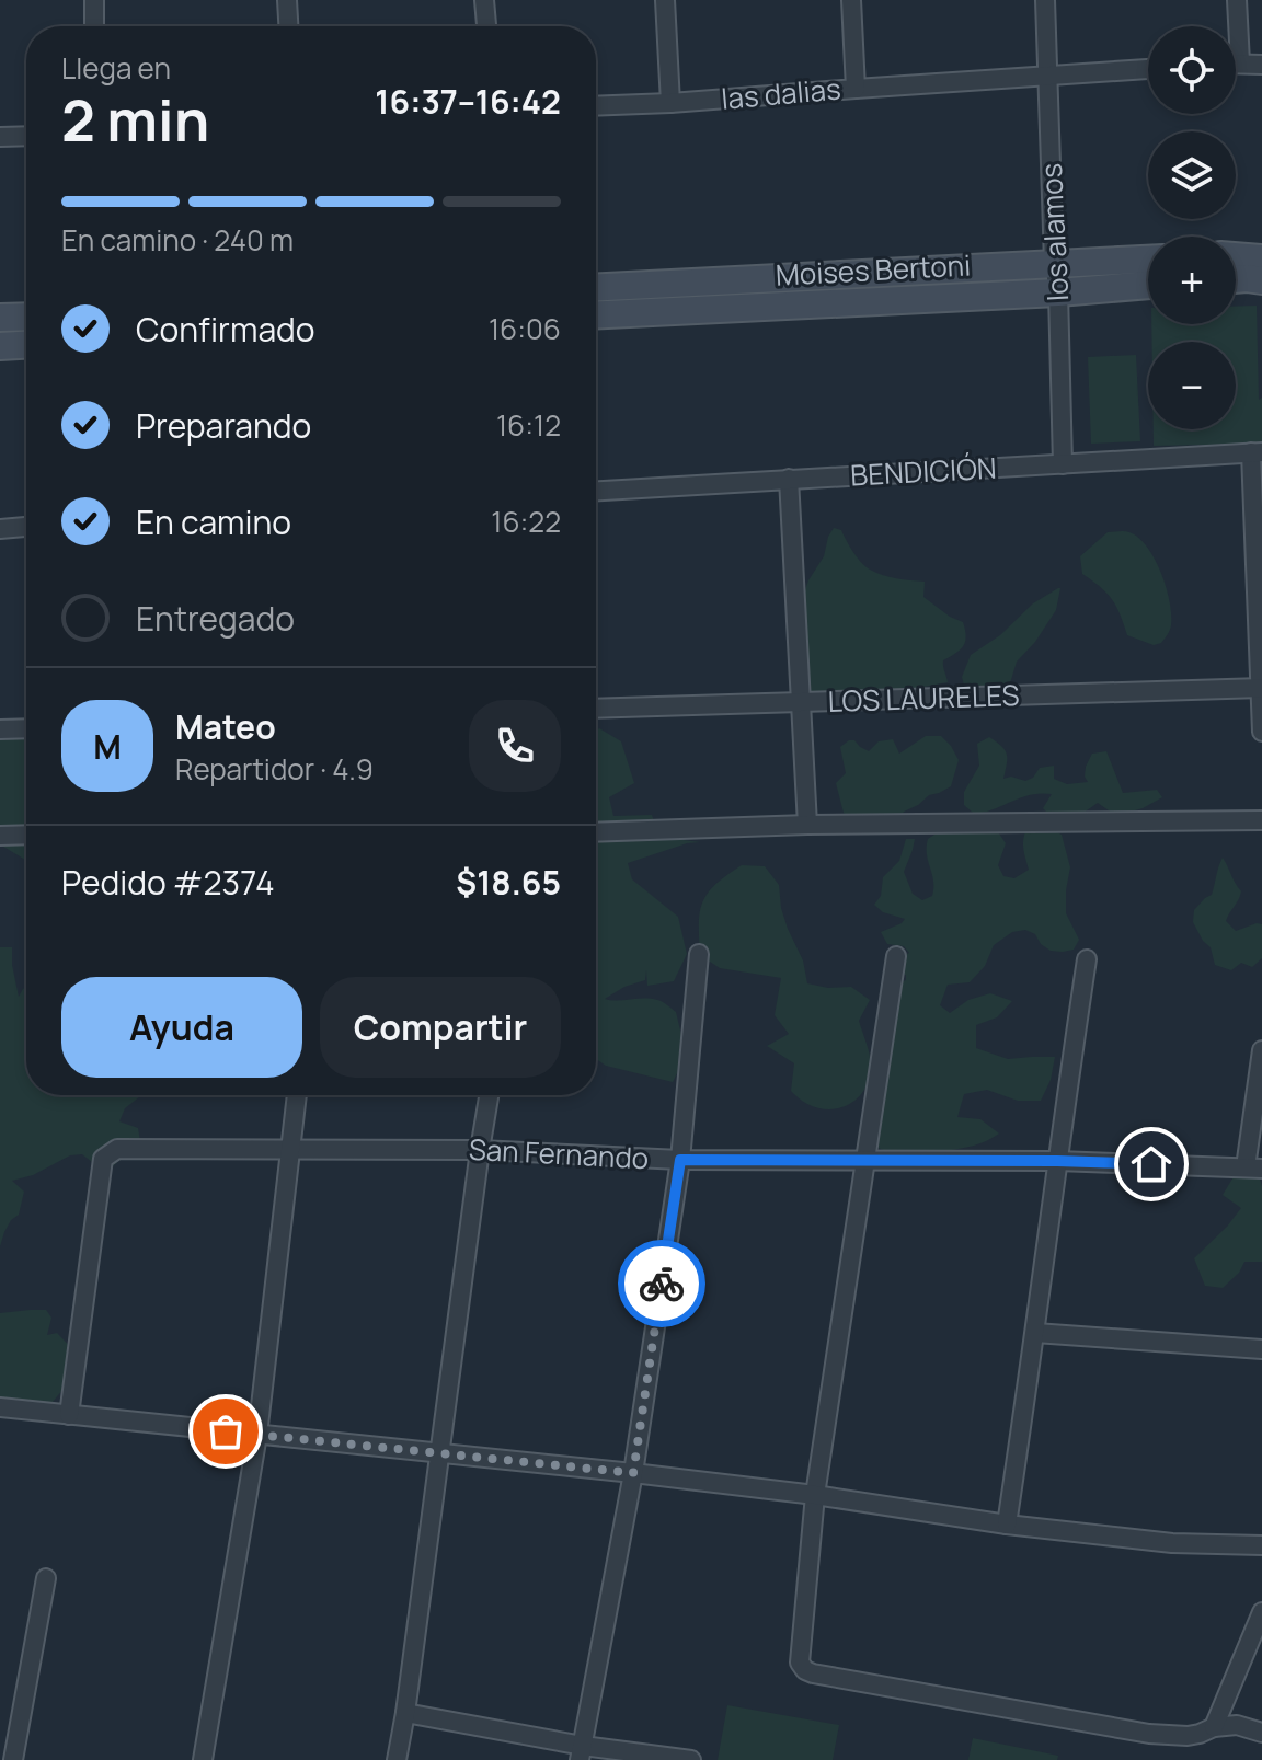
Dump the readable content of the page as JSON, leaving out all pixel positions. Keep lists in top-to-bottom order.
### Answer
{
  "streets": {
    "street": [
      "las dalias",
      "los alamos",
      "Moises Bertoni",
      "BENDICIÓN",
      "LOS LAURELES",
      "San Fernando"
    ]
  },
  "crossings": [
    ["los alamos", "Moises Bertoni"],
    ["los alamos", "BENDICIÓN"]
  ],
  "page": {
    "map_buttons": ["+", "−"],
    "heading": ["2 min", "Llega en", "16:37–16:42"],
    "panel": [
      "Mateo",
      "Repartidor · 4.9",
      "Pedido #2374",
      "$18.65"
    ],
    "bar": "En camino · 240 m",
    "list": [
      ["Confirmado", "16:06"],
      ["Preparando", "16:12"],
      ["En camino", "16:22"],
      "Entregado"
    ],
    "round": "M",
    "buttons": ["Ayuda", "Compartir"]
  }
}
